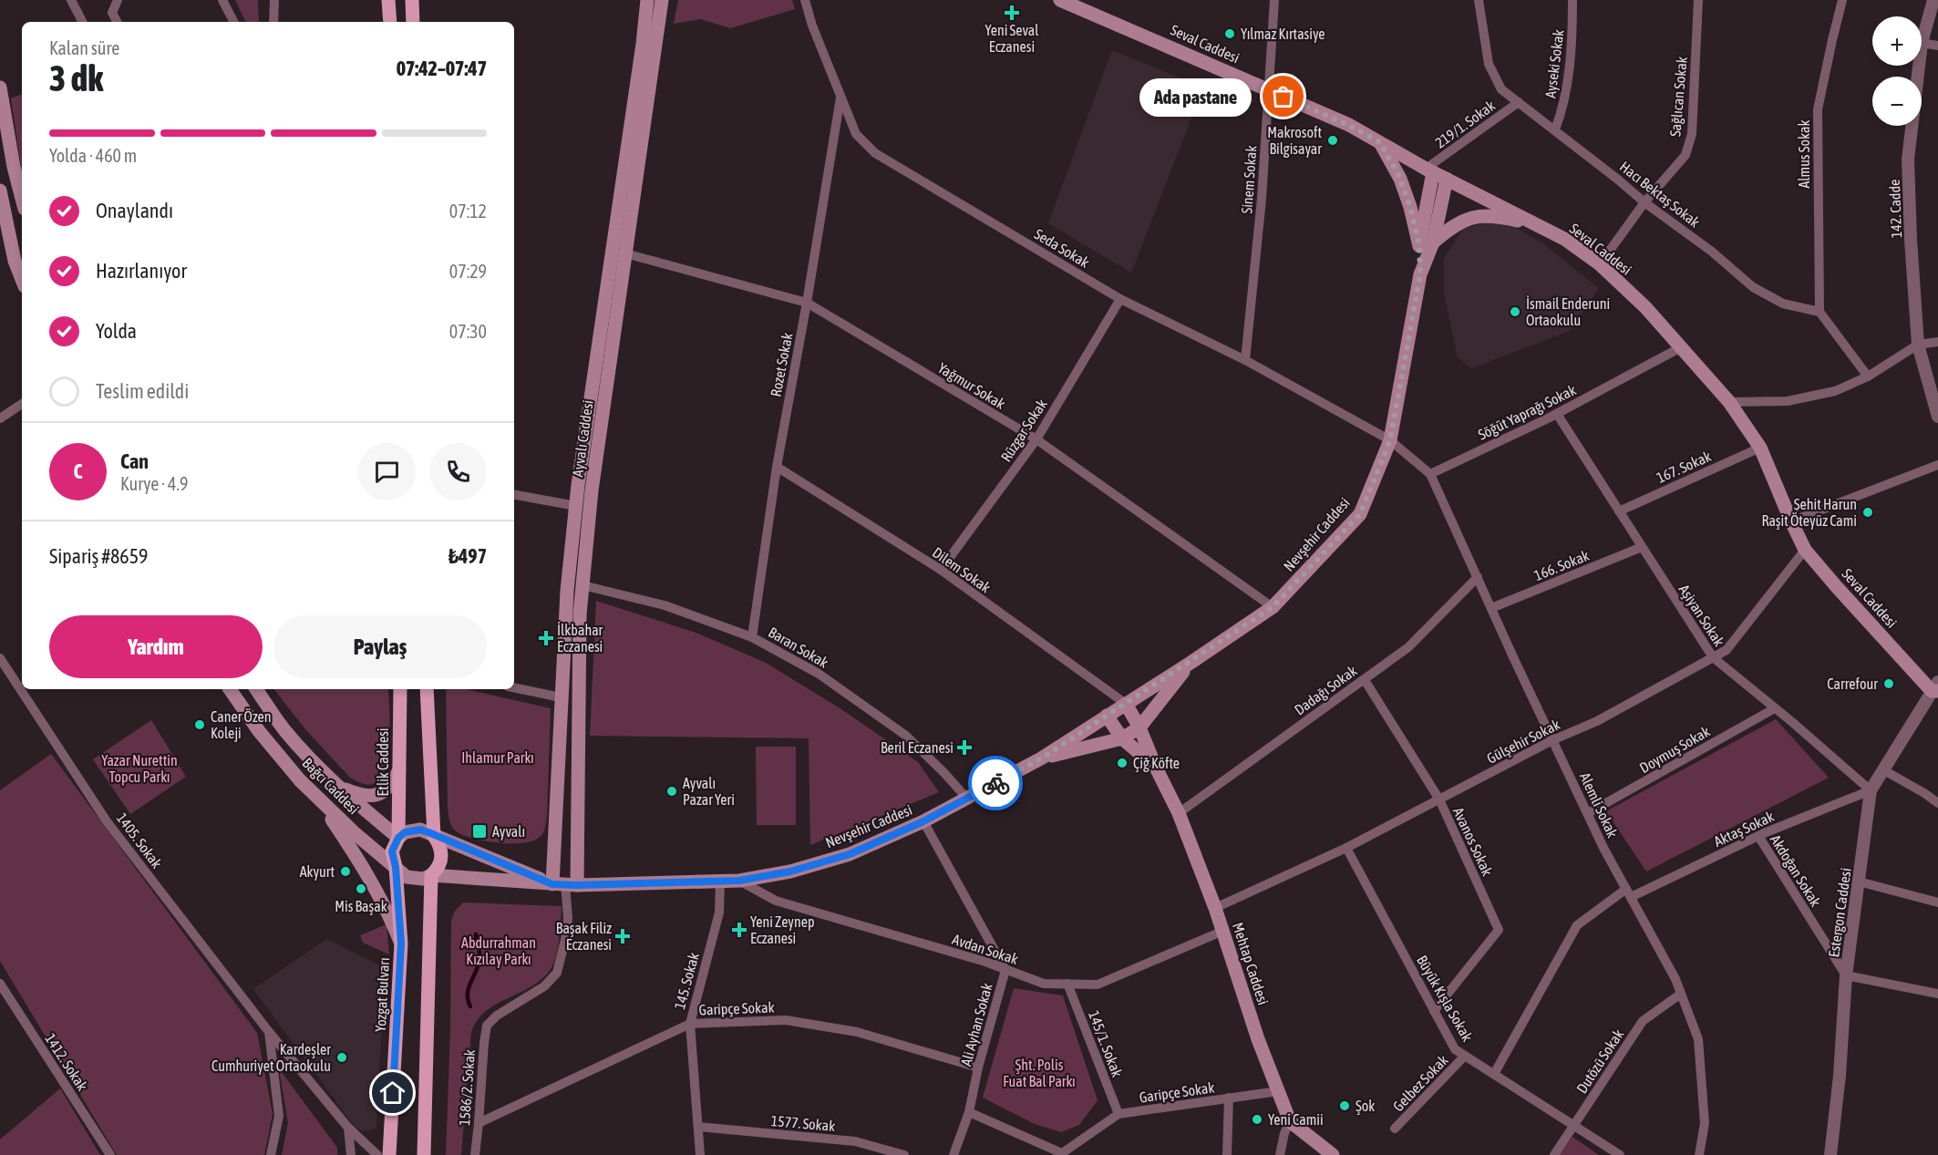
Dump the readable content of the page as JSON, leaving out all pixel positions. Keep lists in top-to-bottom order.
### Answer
{
  "streets": {
    "main road": [
      "Seval Caddesi",
      "Ayvalı Caddesi",
      "Nevşehir Caddesi",
      "Etlik Caddesi",
      "Bağcı Caddesi",
      "Mehtap Caddesi",
      "Yozgat Bulvarı"
    ],
    "street": [
      "Ayseki Sokak",
      "Sağlıcan Sokak",
      "219/1. Sokak",
      "Almus Sokak",
      "Sinem Sokak",
      "Hacı Bektaş Sokak",
      "142. Cadde",
      "Seda Sokak",
      "Rozet Sokak",
      "Yağmur Sokak",
      "Söğüt Yaprağı Sokak",
      "Rüzgar Sokak",
      "167. Sokak",
      "166. Sokak",
      "Dilem Sokak",
      "Aşiyan Sokak",
      "Baran Sokak",
      "Dadağı Sokak",
      "Gülşehir Sokak",
      "Doymuş Sokak",
      "Alemli Sokak",
      "Aktaş Sokak",
      "1405. Sokak",
      "Avanos Sokak",
      "Akdoğan Sokak",
      "Estergon Caddesi",
      "Avdan Sokak",
      "145. Sokak",
      "Büyük Kışla Sokak",
      "Garipçe Sokak",
      "Ali Ayhan Sokak",
      "145/1. Sokak",
      "Dutözü Sokak",
      "1412. Sokak",
      "Gelbez Sokak",
      "1586/2. Sokak",
      "1577. Sokak"
    ]
  },
  "crossings": [
    ["Seval Caddesi", "Sağlıcan Sokak"],
    ["Seval Caddesi", "219/1. Sokak"],
    ["Seval Caddesi", "Sinem Sokak"],
    ["Seval Caddesi", "Söğüt Yaprağı Sokak"],
    ["Seval Caddesi", "167. Sokak"],
    ["Seval Caddesi", "Nevşehir Caddesi"],
    ["Seval Caddesi", "Gülşehir Sokak"],
    ["Seval Caddesi", "Estergon Caddesi"],
    ["Ayseki Sokak", "Hacı Bektaş Sokak"],
    ["Sağlıcan Sokak", "Hacı Bektaş Sokak"],
    ["219/1. Sokak", "Hacı Bektaş Sokak"],
    ["219/1. Sokak", "Nevşehir Caddesi"],
    ["Almus Sokak", "Hacı Bektaş Sokak"],
    ["Sinem Sokak", "Seda Sokak"],
    ["Seda Sokak", "Rozet Sokak"],
    ["Seda Sokak", "Rüzgar Sokak"],
    ["Seda Sokak", "Nevşehir Caddesi"],
    ["Rozet Sokak", "Yağmur Sokak"],
    ["Rozet Sokak", "Dilem Sokak"],
    ["Rozet Sokak", "Baran Sokak"],
    ["Yağmur Sokak", "Rüzgar Sokak"],
    ["Yağmur Sokak", "Ayvalı Caddesi"],
    ["Yağmur Sokak", "Nevşehir Caddesi"],
    ["Söğüt Yaprağı Sokak", "Aşiyan Sokak"],
    ["Söğüt Yaprağı Sokak", "Alemli Sokak"],
    ["Rüzgar Sokak", "Dilem Sokak"],
    ["Ayvalı Caddesi", "Nevşehir Caddesi"],
    ["Ayvalı Caddesi", "Baran Sokak"],
    ["Ayvalı Caddesi", "1586/2. Sokak"],
    ["167. Sokak", "Aşiyan Sokak"],
    ["Nevşehir Caddesi", "Dilem Sokak"],
    ["Nevşehir Caddesi", "Baran Sokak"],
    ["Nevşehir Caddesi", "Etlik Caddesi"],
    ["Nevşehir Caddesi", "Bağcı Caddesi"],
    ["Nevşehir Caddesi", "Avdan Sokak"],
    ["Nevşehir Caddesi", "Mehtap Caddesi"],
    ["Nevşehir Caddesi", "145. Sokak"],
    ["Nevşehir Caddesi", "Yozgat Bulvarı"],
    ["Nevşehir Caddesi", "Ali Ayhan Sokak"],
    ["Nevşehir Caddesi", "1586/2. Sokak"],
    ["166. Sokak", "Aşiyan Sokak"],
    ["166. Sokak", "Alemli Sokak"],
    ["Dilem Sokak", "Mehtap Caddesi"],
    ["Aşiyan Sokak", "Gülşehir Sokak"],
    ["Aşiyan Sokak", "Doymuş Sokak"],
    ["Aşiyan Sokak", "Aktaş Sokak"],
    ["Aşiyan Sokak", "Estergon Caddesi"],
    ["Dadağı Sokak", "Alemli Sokak"],
    ["Dadağı Sokak", "Avanos Sokak"],
    ["Dadağı Sokak", "Mehtap Caddesi"],
    ["Gülşehir Sokak", "Alemli Sokak"],
    ["Gülşehir Sokak", "Avanos Sokak"],
    ["Gülşehir Sokak", "Mehtap Caddesi"],
    ["Gülşehir Sokak", "Büyük Kışla Sokak"],
    ["Doymuş Sokak", "Alemli Sokak"],
    ["Etlik Caddesi", "Bağcı Caddesi"],
    ["Etlik Caddesi", "Yozgat Bulvarı"],
    ["Bağcı Caddesi", "Yozgat Bulvarı"],
    ["Alemli Sokak", "Aktaş Sokak"],
    ["Alemli Sokak", "Dutözü Sokak"],
    ["Aktaş Sokak", "Akdoğan Sokak"],
    ["Aktaş Sokak", "Estergon Caddesi"],
    ["Aktaş Sokak", "Büyük Kışla Sokak"],
    ["Avanos Sokak", "Büyük Kışla Sokak"],
    ["Akdoğan Sokak", "Estergon Caddesi"],
    ["Avdan Sokak", "Mehtap Caddesi"],
    ["Avdan Sokak", "Ali Ayhan Sokak"],
    ["Avdan Sokak", "145/1. Sokak"],
    ["Mehtap Caddesi", "Garipçe Sokak"],
    ["145. Sokak", "Garipçe Sokak"],
    ["145. Sokak", "1577. Sokak"],
    ["Büyük Kışla Sokak", "Dutözü Sokak"],
    ["Büyük Kışla Sokak", "Gelbez Sokak"],
    ["Garipçe Sokak", "Ali Ayhan Sokak"],
    ["Garipçe Sokak", "145/1. Sokak"],
    ["Garipçe Sokak", "1586/2. Sokak"]
  ],
  "parks": [
    "Ihlamur Parkı",
    "Yazar Nurettin Topcu Parkı",
    "Abdurrahman Kızılay Parkı",
    "Şht. Polis Fuat Bal Parkı"
  ],
  "places": {
    "health": [
      "Yeni Seval Eczanesi",
      "İlkbahar Eczanesi",
      "Beril Eczanesi",
      "Yeni Zeynep Eczanesi",
      "Başak Filiz Eczanesi"
    ],
    "other": [
      "Yılmaz Kırtasiye",
      "Ada pastane",
      "Makrosoft Bilgisayar",
      "İsmail Enderuni Ortaokulu",
      "Şehit Harun Raşit Öteyüz Cami",
      "Carrefour",
      "Caner Özen Koleji",
      "Çiğ Köfte",
      "Ayvalı Pazar Yeri",
      "Akyurt",
      "Mis Başak",
      "Kardeşler Cumhuriyet Ortaokulu",
      "Şok",
      "Yeni Camii"
    ],
    "transit": ["Ayvalı"]
  },
  "page": {
    "map_buttons": ["+", "−"],
    "heading": ["3 dk", "Kalan süre", "07:42–07:47"],
    "panel": [
      "Can",
      "Kurye · 4.9",
      "Sipariş #8659",
      "₺497"
    ],
    "bubble": "Ada pastane",
    "bar": "Yolda · 460 m",
    "list": [
      ["Onaylandı", "07:12"],
      ["Hazırlanıyor", "07:29"],
      ["Yolda", "07:30"],
      "Teslim edildi"
    ],
    "round": "C",
    "buttons": ["Yardım", "Paylaş"]
  }
}
